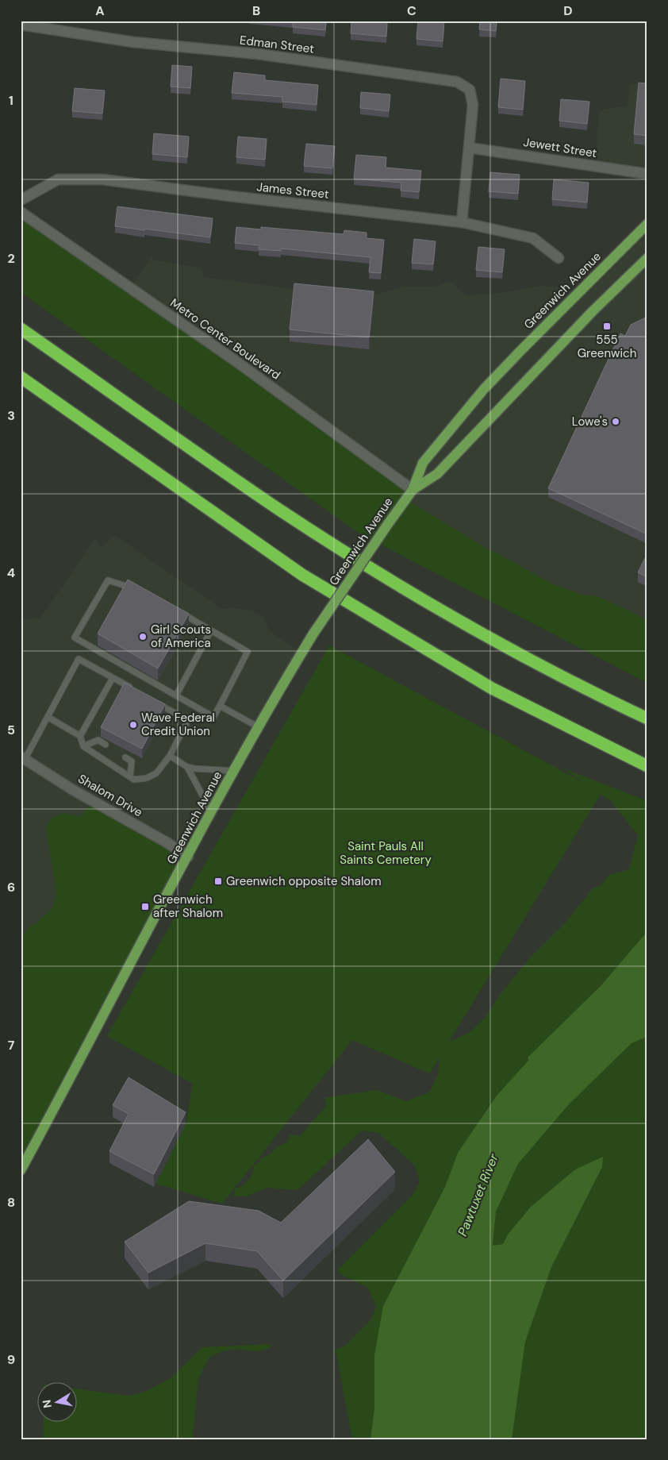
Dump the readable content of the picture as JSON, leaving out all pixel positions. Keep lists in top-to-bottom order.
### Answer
{
  "streets": {
    "main road": ["Greenwich Avenue"],
    "street": [
      "Edman Street",
      "Jewett Street",
      "James Street",
      "Metro Center Boulevard",
      "Shalom Drive"
    ]
  },
  "crossings": [
    ["Edman Street", "Jewett Street"],
    ["Edman Street", "James Street"],
    ["Greenwich Avenue", "Metro Center Boulevard"],
    ["Greenwich Avenue", "Shalom Drive"]
  ],
  "water": ["Pawtuxet River"],
  "parks": ["Saint Pauls All Saints Cemetery"],
  "places": {
    "transit": ["555 Greenwich", "Greenwich opposite Shalom", "Greenwich after Shalom"],
    "other": ["Lowe's", "Girl Scouts of America", "Wave Federal Credit Union"]
  },
  "north": "left",
  "grid": {
    "columns": [
      "A",
      "B",
      "C",
      "D"
    ],
    "rows": [
      "1",
      "2",
      "3",
      "4",
      "5",
      "6",
      "7",
      "8",
      "9"
    ]
  }
}
